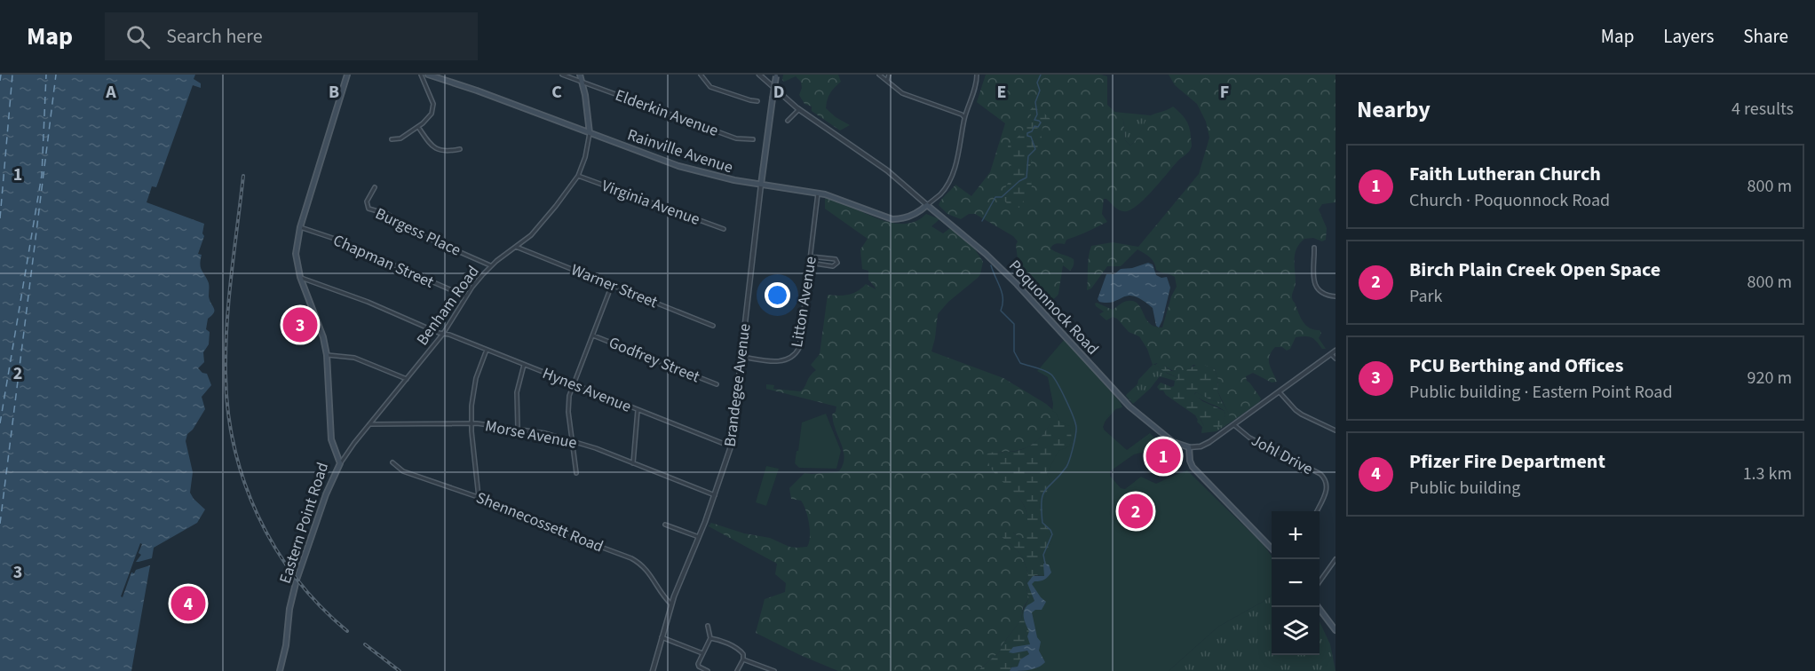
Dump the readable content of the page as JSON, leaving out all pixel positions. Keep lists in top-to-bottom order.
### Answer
{
  "streets": {
    "main road": [
      "Rainville Avenue",
      "Benham Road",
      "Poquonnock Road",
      "Eastern Point Road"
    ],
    "street": [
      "Elderkin Avenue",
      "Virginia Avenue",
      "Burgess Place",
      "Chapman Street",
      "Warner Street",
      "Litton Avenue",
      "Godfrey Street",
      "Brandegee Avenue",
      "Hynes Avenue",
      "Morse Avenue",
      "Johl Drive",
      "Shennecossett Road"
    ]
  },
  "crossings": [
    ["Elderkin Avenue", "Benham Road"],
    ["Rainville Avenue", "Litton Avenue"],
    ["Rainville Avenue", "Benham Road"],
    ["Rainville Avenue", "Poquonnock Road"],
    ["Rainville Avenue", "Brandegee Avenue"],
    ["Virginia Avenue", "Benham Road"],
    ["Burgess Place", "Benham Road"],
    ["Chapman Street", "Benham Road"],
    ["Chapman Street", "Eastern Point Road"],
    ["Warner Street", "Benham Road"],
    ["Litton Avenue", "Brandegee Avenue"],
    ["Benham Road", "Hynes Avenue"],
    ["Benham Road", "Morse Avenue"],
    ["Benham Road", "Eastern Point Road"],
    ["Brandegee Avenue", "Hynes Avenue"],
    ["Brandegee Avenue", "Morse Avenue"],
    ["Brandegee Avenue", "Shennecossett Road"],
    ["Hynes Avenue", "Eastern Point Road"]
  ],
  "page": {
    "header": "Map",
    "search": "Search here",
    "nav": ["Map", "Layers", "Share"],
    "heading": ["Nearby", "4 results"],
    "list": [
      {
        "mark": "1",
        "name": "Faith Lutheran Church",
        "note": "Church · Poquonnock Road",
        "value": "800 m"
      },
      {
        "mark": "2",
        "name": "Birch Plain Creek Open Space",
        "note": "Park",
        "value": "800 m"
      },
      {
        "mark": "3",
        "name": "PCU Berthing and Offices",
        "note": "Public building · Eastern Point Road",
        "value": "920 m"
      },
      {
        "mark": "4",
        "name": "Pfizer Fire Department",
        "note": "Public building",
        "value": "1.3 km"
      }
    ],
    "pins": [
      "3",
      "1",
      "2",
      "4"
    ],
    "map_buttons": ["+", "−"]
  },
  "grid": {
    "columns": [
      "A",
      "B",
      "C",
      "D",
      "E",
      "F"
    ],
    "rows": ["1", "2", "3"]
  }
}
